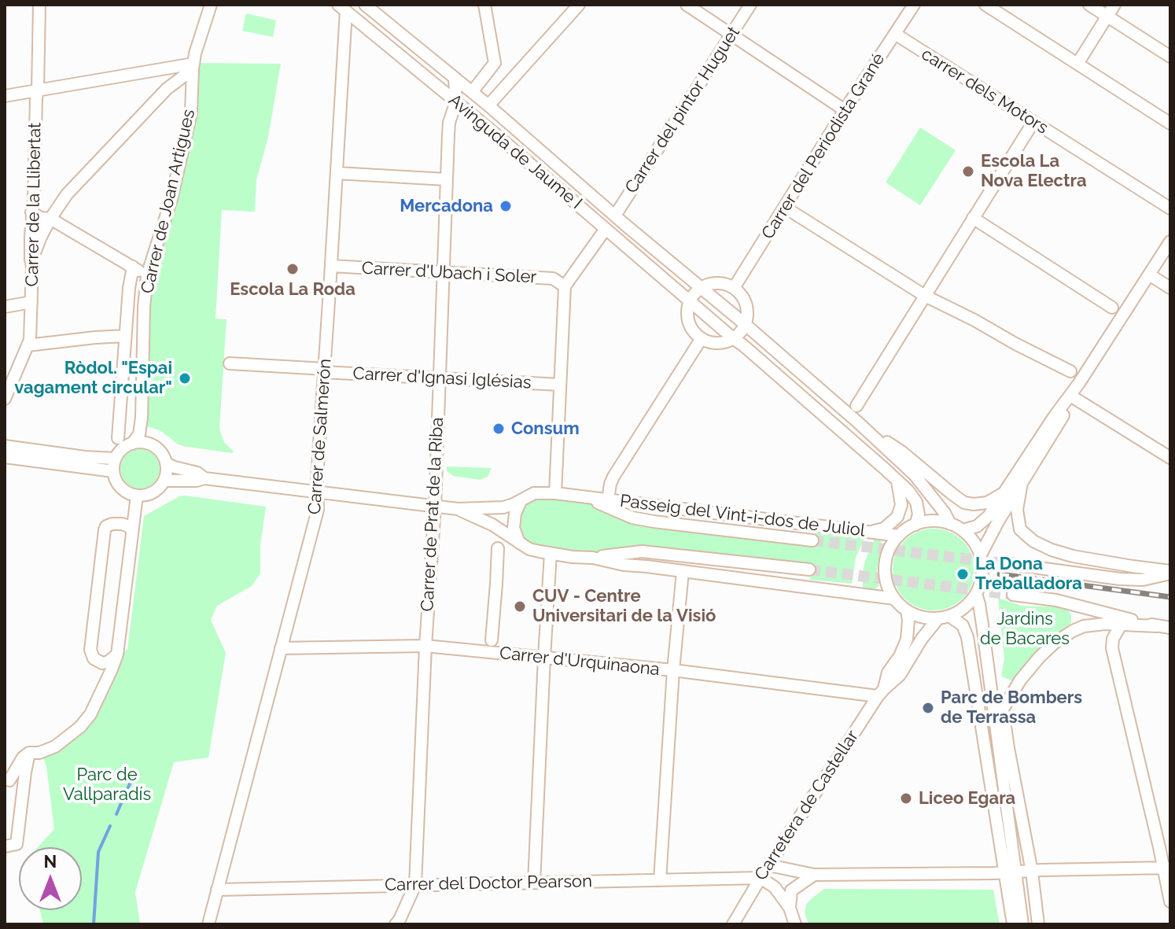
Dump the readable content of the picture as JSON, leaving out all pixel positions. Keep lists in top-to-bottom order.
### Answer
{
  "streets": {
    "street": [
      "carrer dels Motors",
      "Carrer del pintor Huguet",
      "Carrer del Periodista Grané",
      "Avinguda de Jaume I",
      "Carrer de Joan Artigues",
      "Carrer de la Llibertat",
      "Carrer d'Ubach i Soler",
      "Carrer d'Ignasi Iglésias",
      "Carrer de Salmerón",
      "Carrer de Prat de la Riba",
      "Passeig del Vint-i-dos de Juliol",
      "Carrer d'Urquinaona",
      "Carretera de Castellar",
      "Carrer del Doctor Pearson"
    ]
  },
  "crossings": [
    ["carrer dels Motors", "Carrer del Periodista Grané"],
    ["Carrer del pintor Huguet", "Avinguda de Jaume I"],
    ["Avinguda de Jaume I", "Carrer de Salmerón"],
    ["Avinguda de Jaume I", "Carrer de Prat de la Riba"],
    ["Avinguda de Jaume I", "Passeig del Vint-i-dos de Juliol"],
    ["Avinguda de Jaume I", "Carretera de Castellar"],
    ["Carrer de Joan Artigues", "Passeig del Vint-i-dos de Juliol"],
    ["Carrer d'Ubach i Soler", "Carrer de Salmerón"],
    ["Carrer d'Ubach i Soler", "Carrer de Prat de la Riba"],
    ["Carrer d'Ignasi Iglésias", "Carrer de Salmerón"],
    ["Carrer d'Ignasi Iglésias", "Carrer de Prat de la Riba"],
    ["Carrer de Salmerón", "Passeig del Vint-i-dos de Juliol"],
    ["Carrer de Salmerón", "Carrer d'Urquinaona"],
    ["Carrer de Salmerón", "Carrer del Doctor Pearson"],
    ["Carrer de Prat de la Riba", "Passeig del Vint-i-dos de Juliol"],
    ["Carrer de Prat de la Riba", "Carrer d'Urquinaona"],
    ["Carrer de Prat de la Riba", "Carrer del Doctor Pearson"],
    ["Passeig del Vint-i-dos de Juliol", "Carretera de Castellar"],
    ["Carrer d'Urquinaona", "Carretera de Castellar"],
    ["Carretera de Castellar", "Carrer del Doctor Pearson"]
  ],
  "parks": ["Jardins de Bacares", "Parc de Vallparadís"],
  "places": [
    "Escola La Nova Electra",
    "Mercadona",
    "Escola La Roda",
    "Ròdol. \"Espai vagament circular\"",
    "Consum",
    "La Dona Treballadora",
    "CUV - Centre Universitari de la Visió",
    "Parc de Bombers de Terrassa",
    "Liceo Egara"
  ],
  "north": "top"
}
